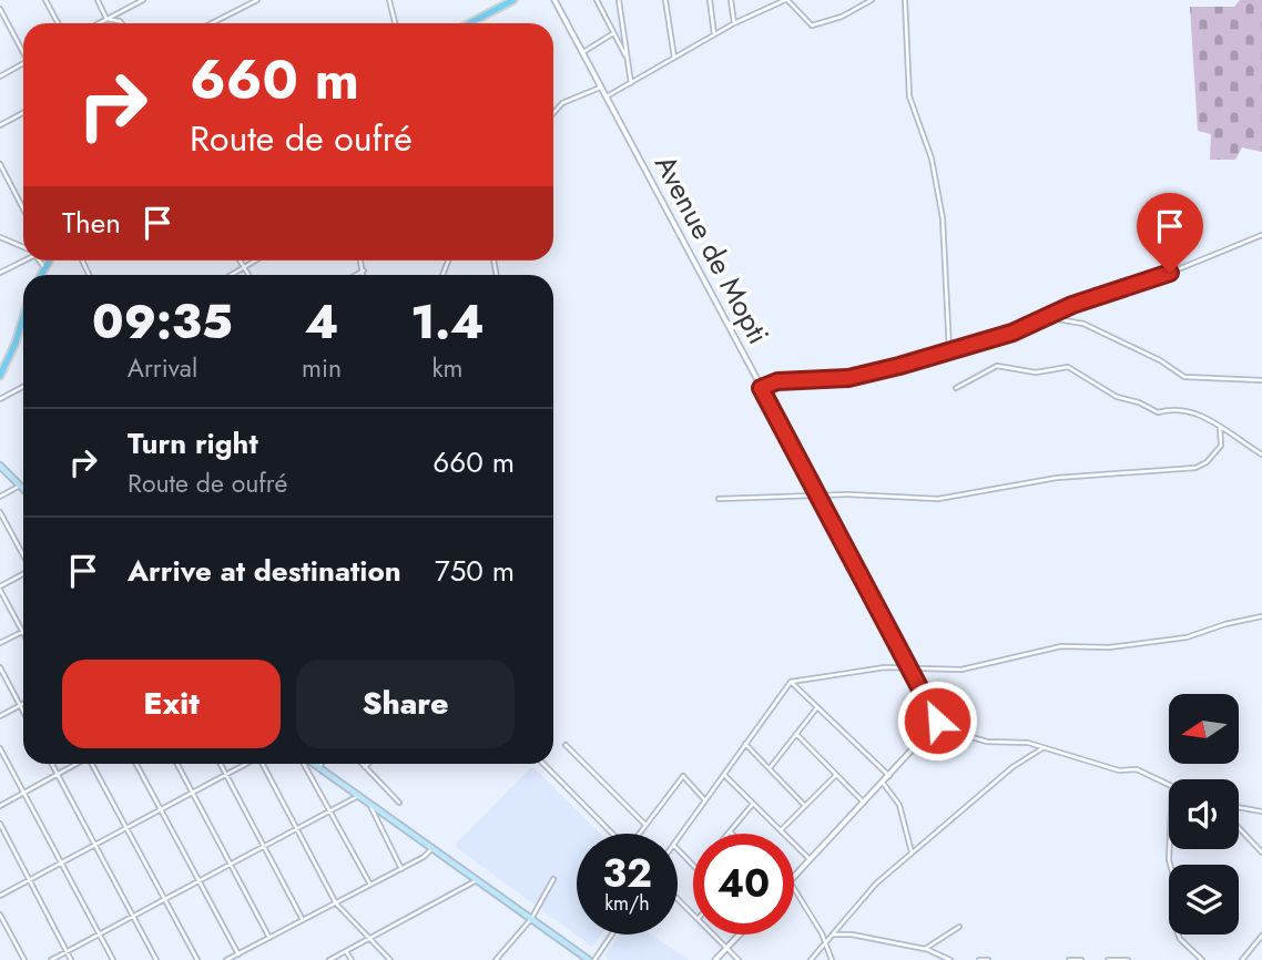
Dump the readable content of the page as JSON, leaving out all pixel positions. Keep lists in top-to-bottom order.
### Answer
{
  "streets": {
    "street": ["Avenue de Mopti"]
  },
  "north": "left",
  "page": {
    "turn": ["660 m", "Route de oufré"],
    "then": "Then",
    "eta": [
      "09:35",
      "Arrival",
      "4",
      "min",
      "1.4",
      "km"
    ],
    "list": [
      {
        "name": "Turn right",
        "note": "Route de oufré",
        "value": "660 m"
      },
      {
        "name": "Arrive at destination",
        "value": "750 m"
      }
    ],
    "buttons": ["Exit", "Share"],
    "speed": "32 km/h",
    "limit": "40"
  }
}
